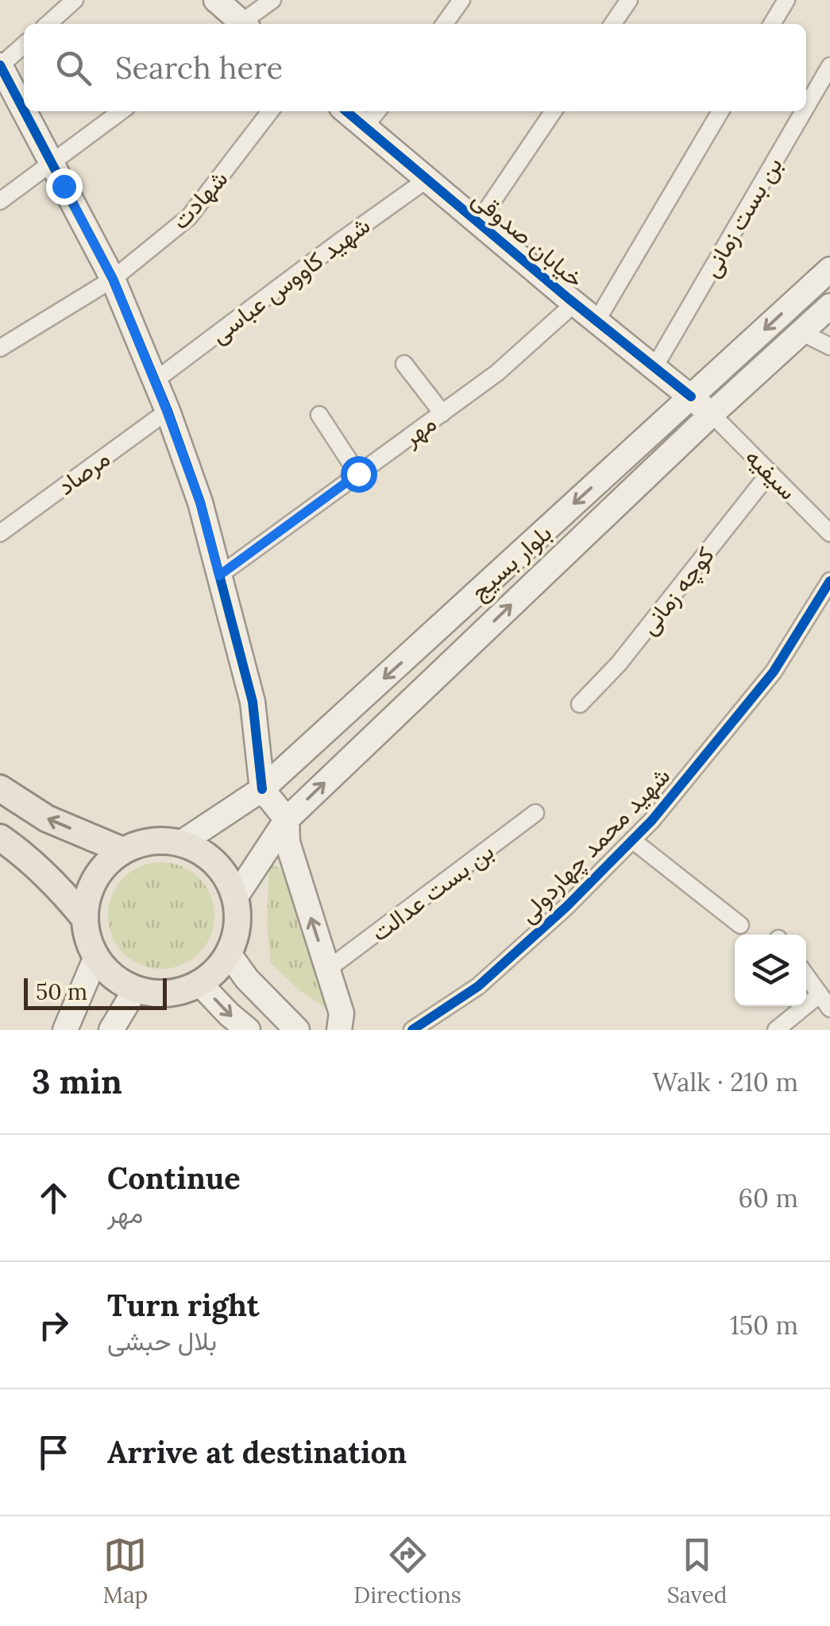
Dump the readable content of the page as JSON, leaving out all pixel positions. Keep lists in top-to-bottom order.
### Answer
{
  "streets": {
    "main road": ["خیابان صدوقی", "بلوار بسیج"],
    "street": [
      "شهادت",
      "بن بست زمانی",
      "شهید کاووس عباسی",
      "مهر",
      "مرصاد",
      "سیفیه",
      "کوچه زمانی",
      "شهید محمد چهاردولی",
      "بن بست عدالت"
    ]
  },
  "crossings": [
    ["بن بست زمانی", "خیابان صدوقی"],
    ["خیابان صدوقی", "شهید کاووس عباسی"],
    ["خیابان صدوقی", "مهر"],
    ["خیابان صدوقی", "سیفیه"],
    ["خیابان صدوقی", "بلوار بسیج"],
    ["سیفیه", "بلوار بسیج"],
    ["سیفیه", "کوچه زمانی"]
  ],
  "scale_bar": "50 m",
  "page": {
    "search": "Search here",
    "scale": "50 m",
    "heading": ["3 min", "Walk · 210 m"],
    "list": [
      ["Continue", "مهر", "60 m"],
      ["Turn right", "بلال حبشی", "150 m"],
      "Arrive at destination"
    ],
    "nav": ["Map", "Directions", "Saved"]
  }
}
